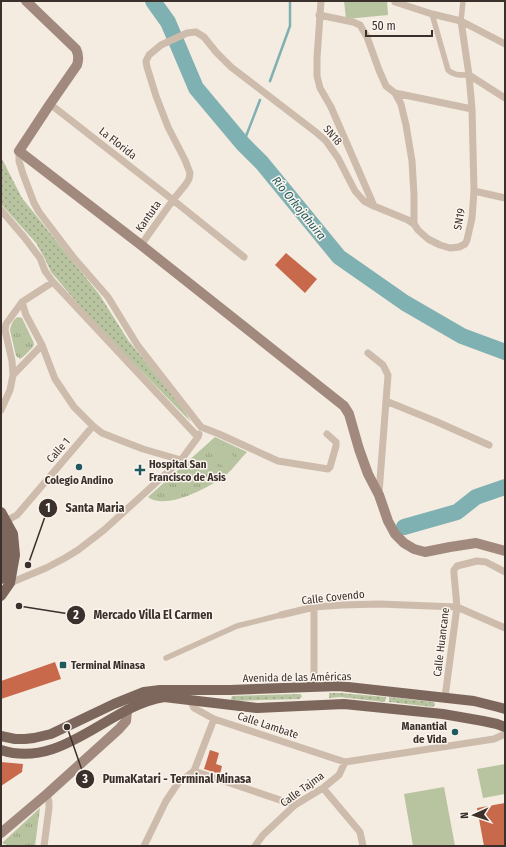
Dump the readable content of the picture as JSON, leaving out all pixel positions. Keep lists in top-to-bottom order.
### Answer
{
  "streets": {
    "main road": ["Avenida de las Américas"],
    "street": [
      "SN18",
      "La Florida",
      "Kantuta",
      "SN19",
      "Calle 1",
      "Calle Covendo",
      "Calle Huancane",
      "Calle Lambate",
      "Calle Tajma"
    ]
  },
  "crossings": [
    ["SN18", "Kantuta"],
    ["SN18", "SN19"],
    ["La Florida", "Kantuta"],
    ["Calle Covendo", "Calle Huancane"],
    ["Calle Huancane", "Avenida de las Américas"],
    ["Avenida de las Américas", "Calle Lambate"],
    ["Calle Lambate", "Calle Tajma"]
  ],
  "water": ["Río Orkojahuira"],
  "places": {
    "other": [
      "Colegio Andino",
      "Santa Maria",
      "Mercado Villa El Carmen",
      "PumaKatari - Terminal Minasa",
      "Manantial de Vida"
    ],
    "health": ["Hospital San Francisco de Asis"],
    "transit": ["Terminal Minasa"]
  },
  "scale_bar": "50 m",
  "north": "left"
}
